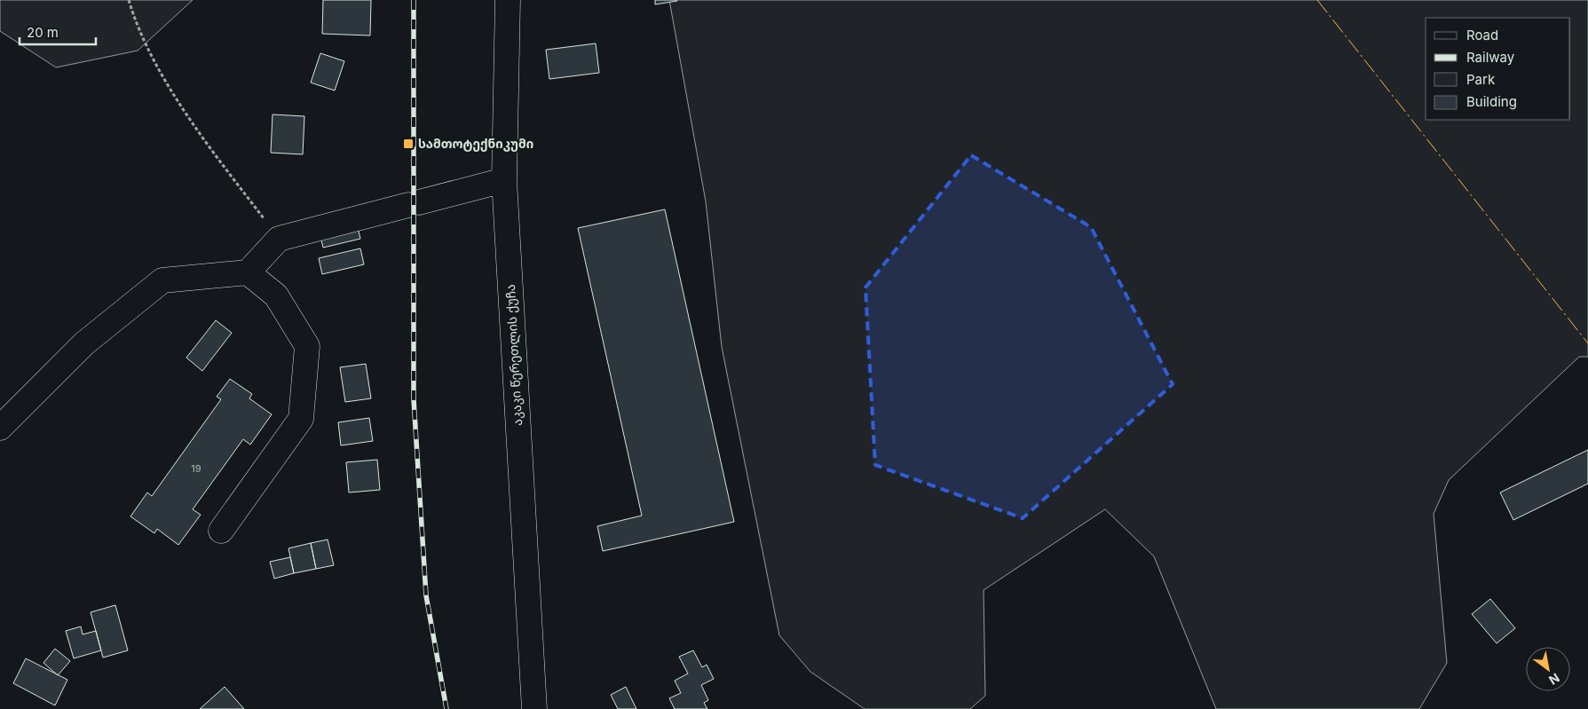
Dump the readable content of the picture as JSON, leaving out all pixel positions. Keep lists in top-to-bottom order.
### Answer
{
  "streets": {
    "street": ["აკაკი წერეთლის ქუჩა"]
  },
  "places": {
    "transit": ["სამთოტექნიკუმი"]
  },
  "house_numbers": ["19"],
  "legend": [
    "Road",
    "Railway",
    "Park",
    "Building"
  ],
  "scale_bar": "20 m",
  "north": "bottom right"
}
